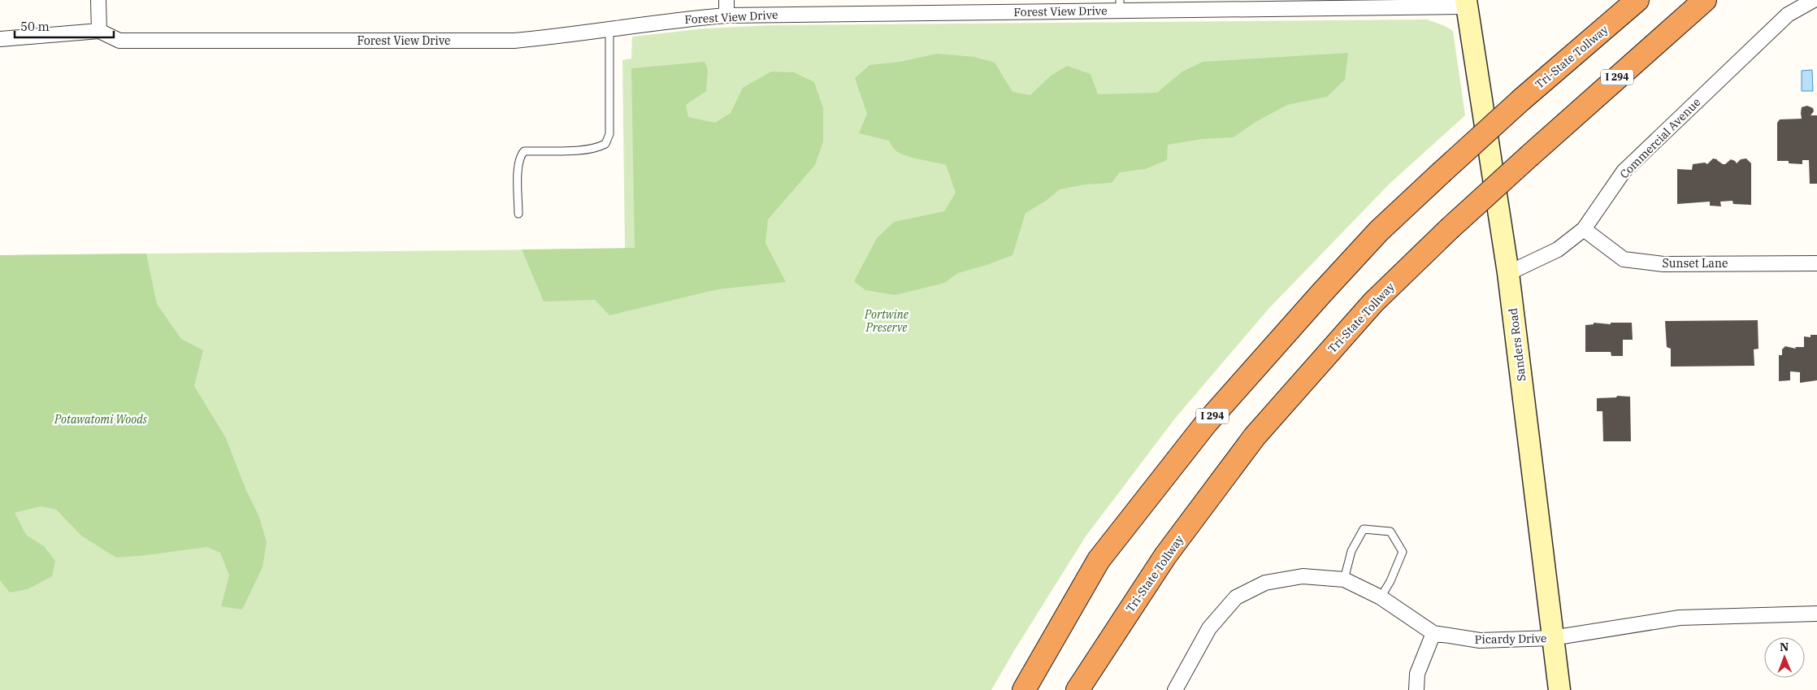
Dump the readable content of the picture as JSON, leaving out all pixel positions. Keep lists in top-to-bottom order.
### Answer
{
  "streets": {
    "highway": ["Tri-State Tollway", "I 294"],
    "main road": ["Sanders Road"],
    "street": [
      "Forest View Drive",
      "Commercial Avenue",
      "Sunset Lane",
      "Picardy Drive"
    ]
  },
  "crossings": [
    ["Forest View Drive", "Sanders Road"],
    ["Commercial Avenue", "Sunset Lane"],
    ["Commercial Avenue", "Sanders Road"],
    ["Sanders Road", "Picardy Drive"]
  ],
  "parks": ["Portwine Preserve", "Potawatomi Woods"],
  "scale_bar": "50 m",
  "north": "top"
}
